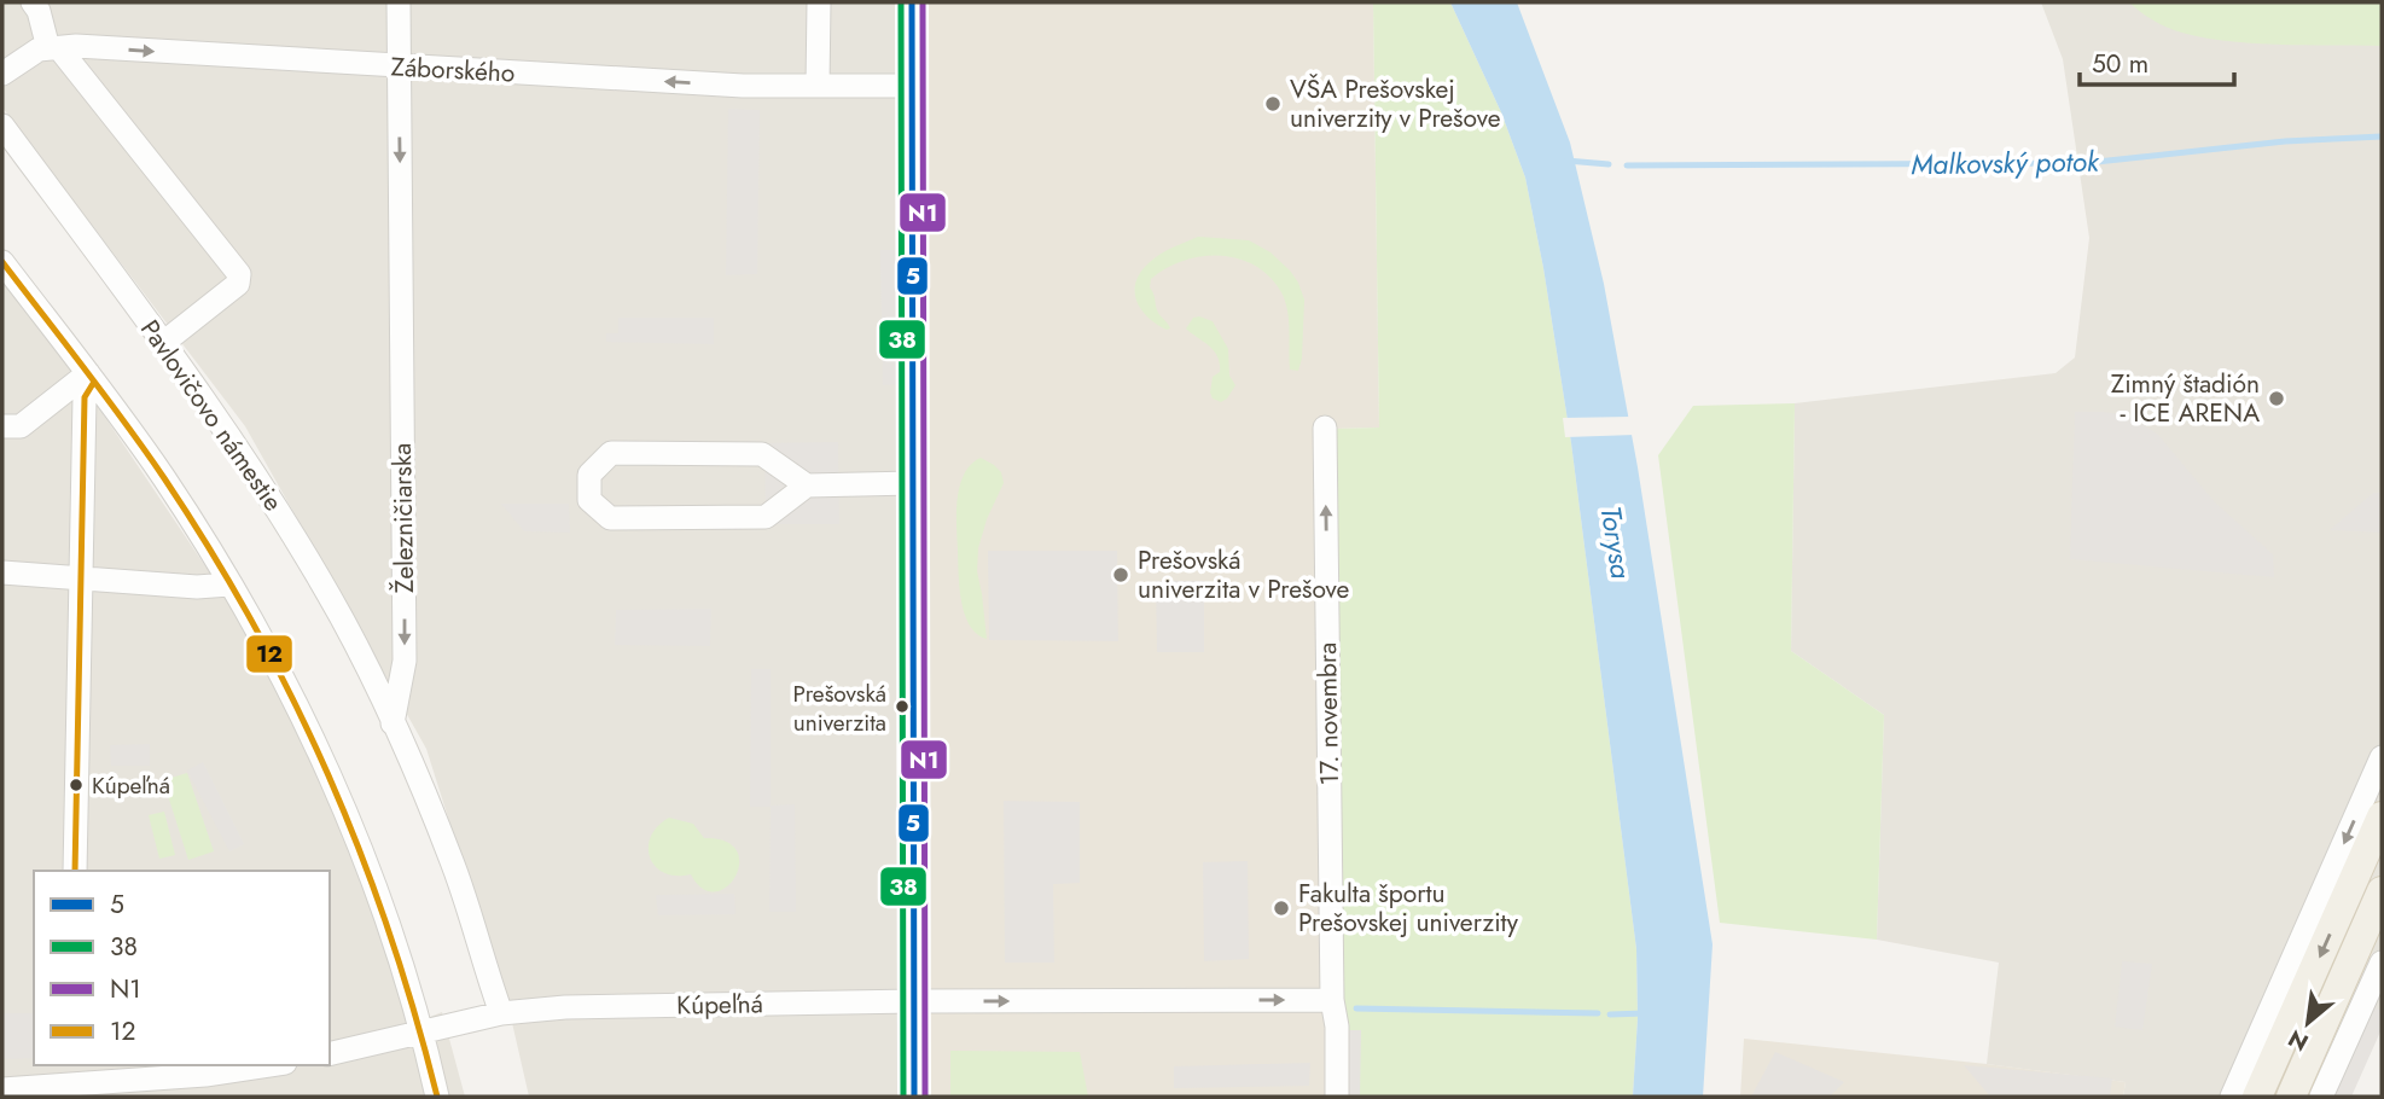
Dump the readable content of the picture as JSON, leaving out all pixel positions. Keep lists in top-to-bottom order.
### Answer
{
  "streets": {
    "street": [
      "Záborského",
      "Pavlovičovo námestie",
      "Železničiarska",
      "17. novembra",
      "Kúpeľná"
    ]
  },
  "crossings": [
    ["Záborského", "Železničiarska"],
    ["Pavlovičovo námestie", "Železničiarska"]
  ],
  "one_way": ["Železničiarska", "17. novembra"],
  "water": ["Malkovský potok", "Torysa"],
  "places": [
    "VŠA Prešovskej univerzity v Prešove",
    "Zimný štadión - ICE ARENA",
    "Prešovská univerzita v Prešove",
    "Prešovská univerzita",
    "Kúpeľná",
    "Fakulta športu Prešovskej univerzity"
  ],
  "lines": [
    "transit line 5",
    "transit line 38",
    "transit line N1",
    "transit line 12"
  ],
  "legend": [
    "5",
    "38",
    "N1",
    "12"
  ],
  "scale_bar": "50 m",
  "north": "bottom left"
}
